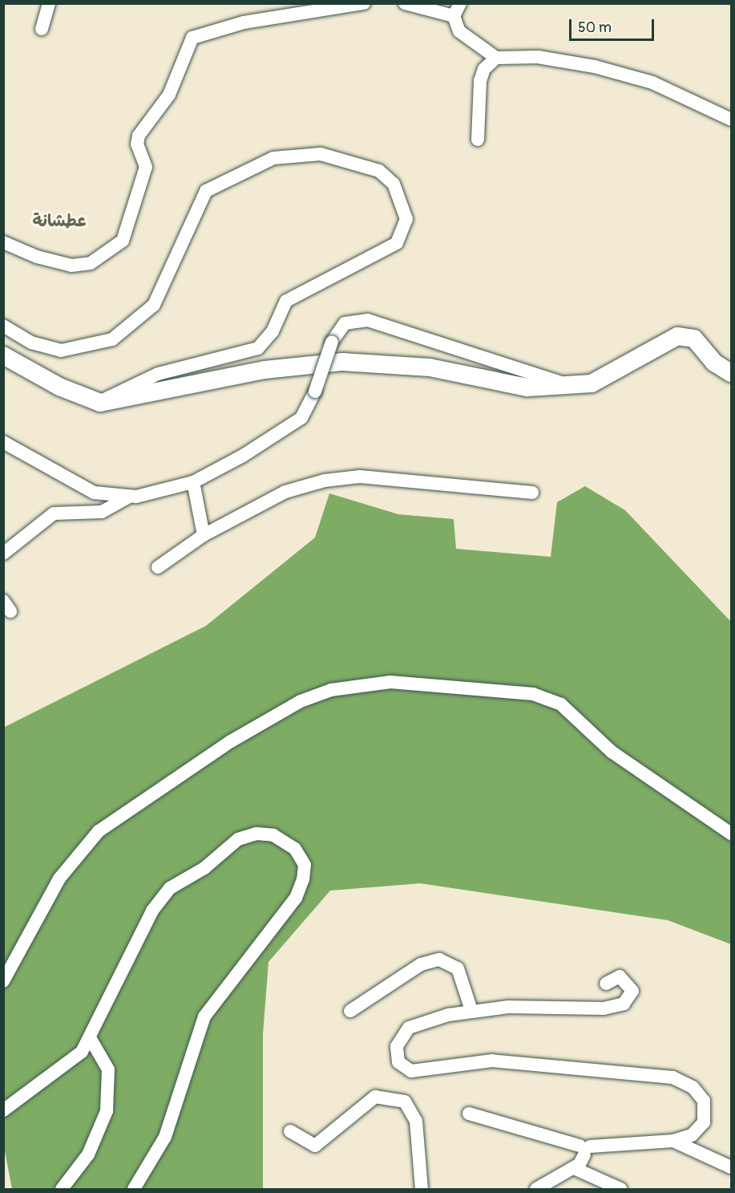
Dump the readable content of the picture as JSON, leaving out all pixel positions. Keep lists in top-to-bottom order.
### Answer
{
  "districts": ["عطشانة"],
  "scale_bar": "50 m"
}
